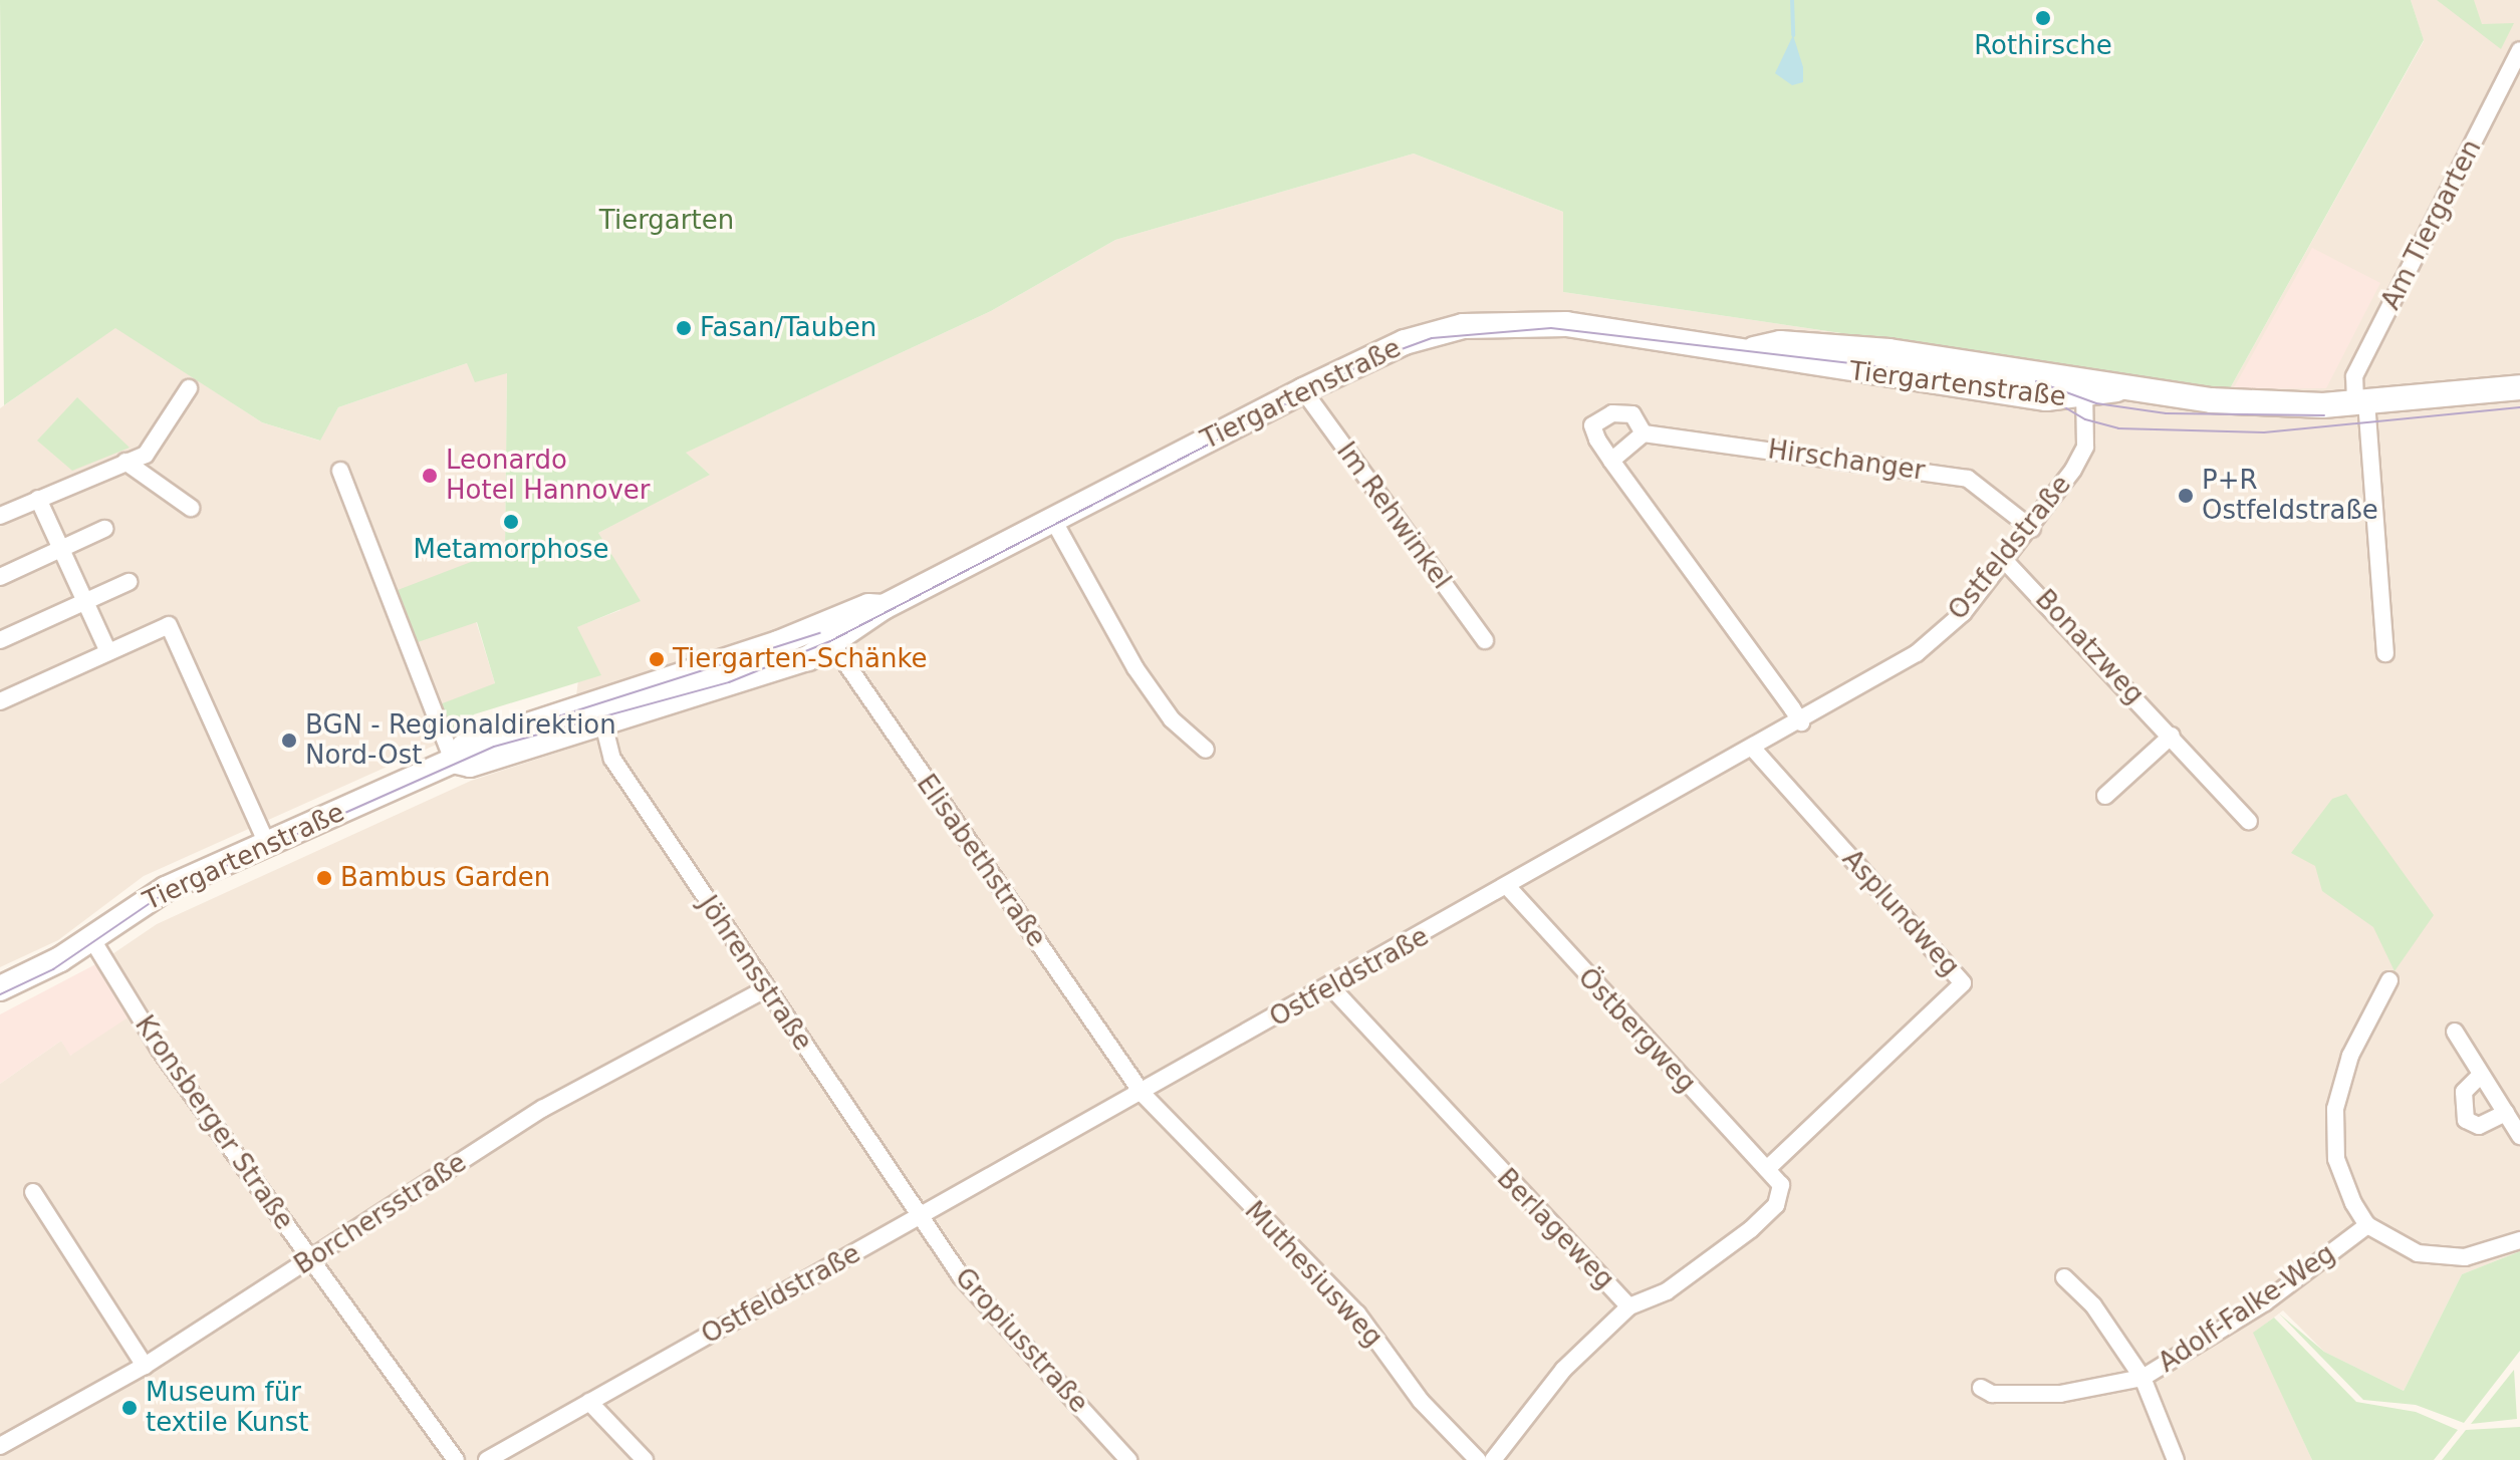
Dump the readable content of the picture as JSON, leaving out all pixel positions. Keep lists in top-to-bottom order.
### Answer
{
  "streets": {
    "main road": ["Tiergartenstraße"],
    "street": [
      "Am Tiergarten",
      "Hirschanger",
      "Im Rehwinkel",
      "Ostfeldstraße",
      "Bonatzweg",
      "Elisabethstraße",
      "Asplundweg",
      "Jöhrensstraße",
      "Östbergweg",
      "Kronsberger Straße",
      "Borchersstraße",
      "Berlageweg",
      "Muthesiusweg",
      "Adolf-Falke-Weg",
      "Gropiusstraße"
    ]
  },
  "crossings": [
    ["Am Tiergarten", "Tiergartenstraße"],
    ["Tiergartenstraße", "Im Rehwinkel"],
    ["Tiergartenstraße", "Ostfeldstraße"],
    ["Tiergartenstraße", "Elisabethstraße"],
    ["Tiergartenstraße", "Jöhrensstraße"],
    ["Tiergartenstraße", "Kronsberger Straße"],
    ["Hirschanger", "Ostfeldstraße"],
    ["Ostfeldstraße", "Bonatzweg"],
    ["Ostfeldstraße", "Elisabethstraße"],
    ["Ostfeldstraße", "Asplundweg"],
    ["Ostfeldstraße", "Jöhrensstraße"],
    ["Ostfeldstraße", "Östbergweg"],
    ["Ostfeldstraße", "Berlageweg"],
    ["Ostfeldstraße", "Muthesiusweg"],
    ["Ostfeldstraße", "Gropiusstraße"],
    ["Elisabethstraße", "Muthesiusweg"],
    ["Asplundweg", "Östbergweg"],
    ["Asplundweg", "Berlageweg"],
    ["Jöhrensstraße", "Borchersstraße"],
    ["Jöhrensstraße", "Gropiusstraße"],
    ["Östbergweg", "Berlageweg"],
    ["Kronsberger Straße", "Borchersstraße"]
  ],
  "parks": ["Tiergarten"],
  "places": [
    "Rothirsche",
    "Fasan/Tauben",
    "Leonardo Hotel Hannover",
    "P+R Ostfeldstraße",
    "Metamorphose",
    "Tiergarten-Schänke",
    "BGN - Regionaldirektion Nord-Ost",
    "Bambus Garden",
    "Museum für textile Kunst"
  ]
}
